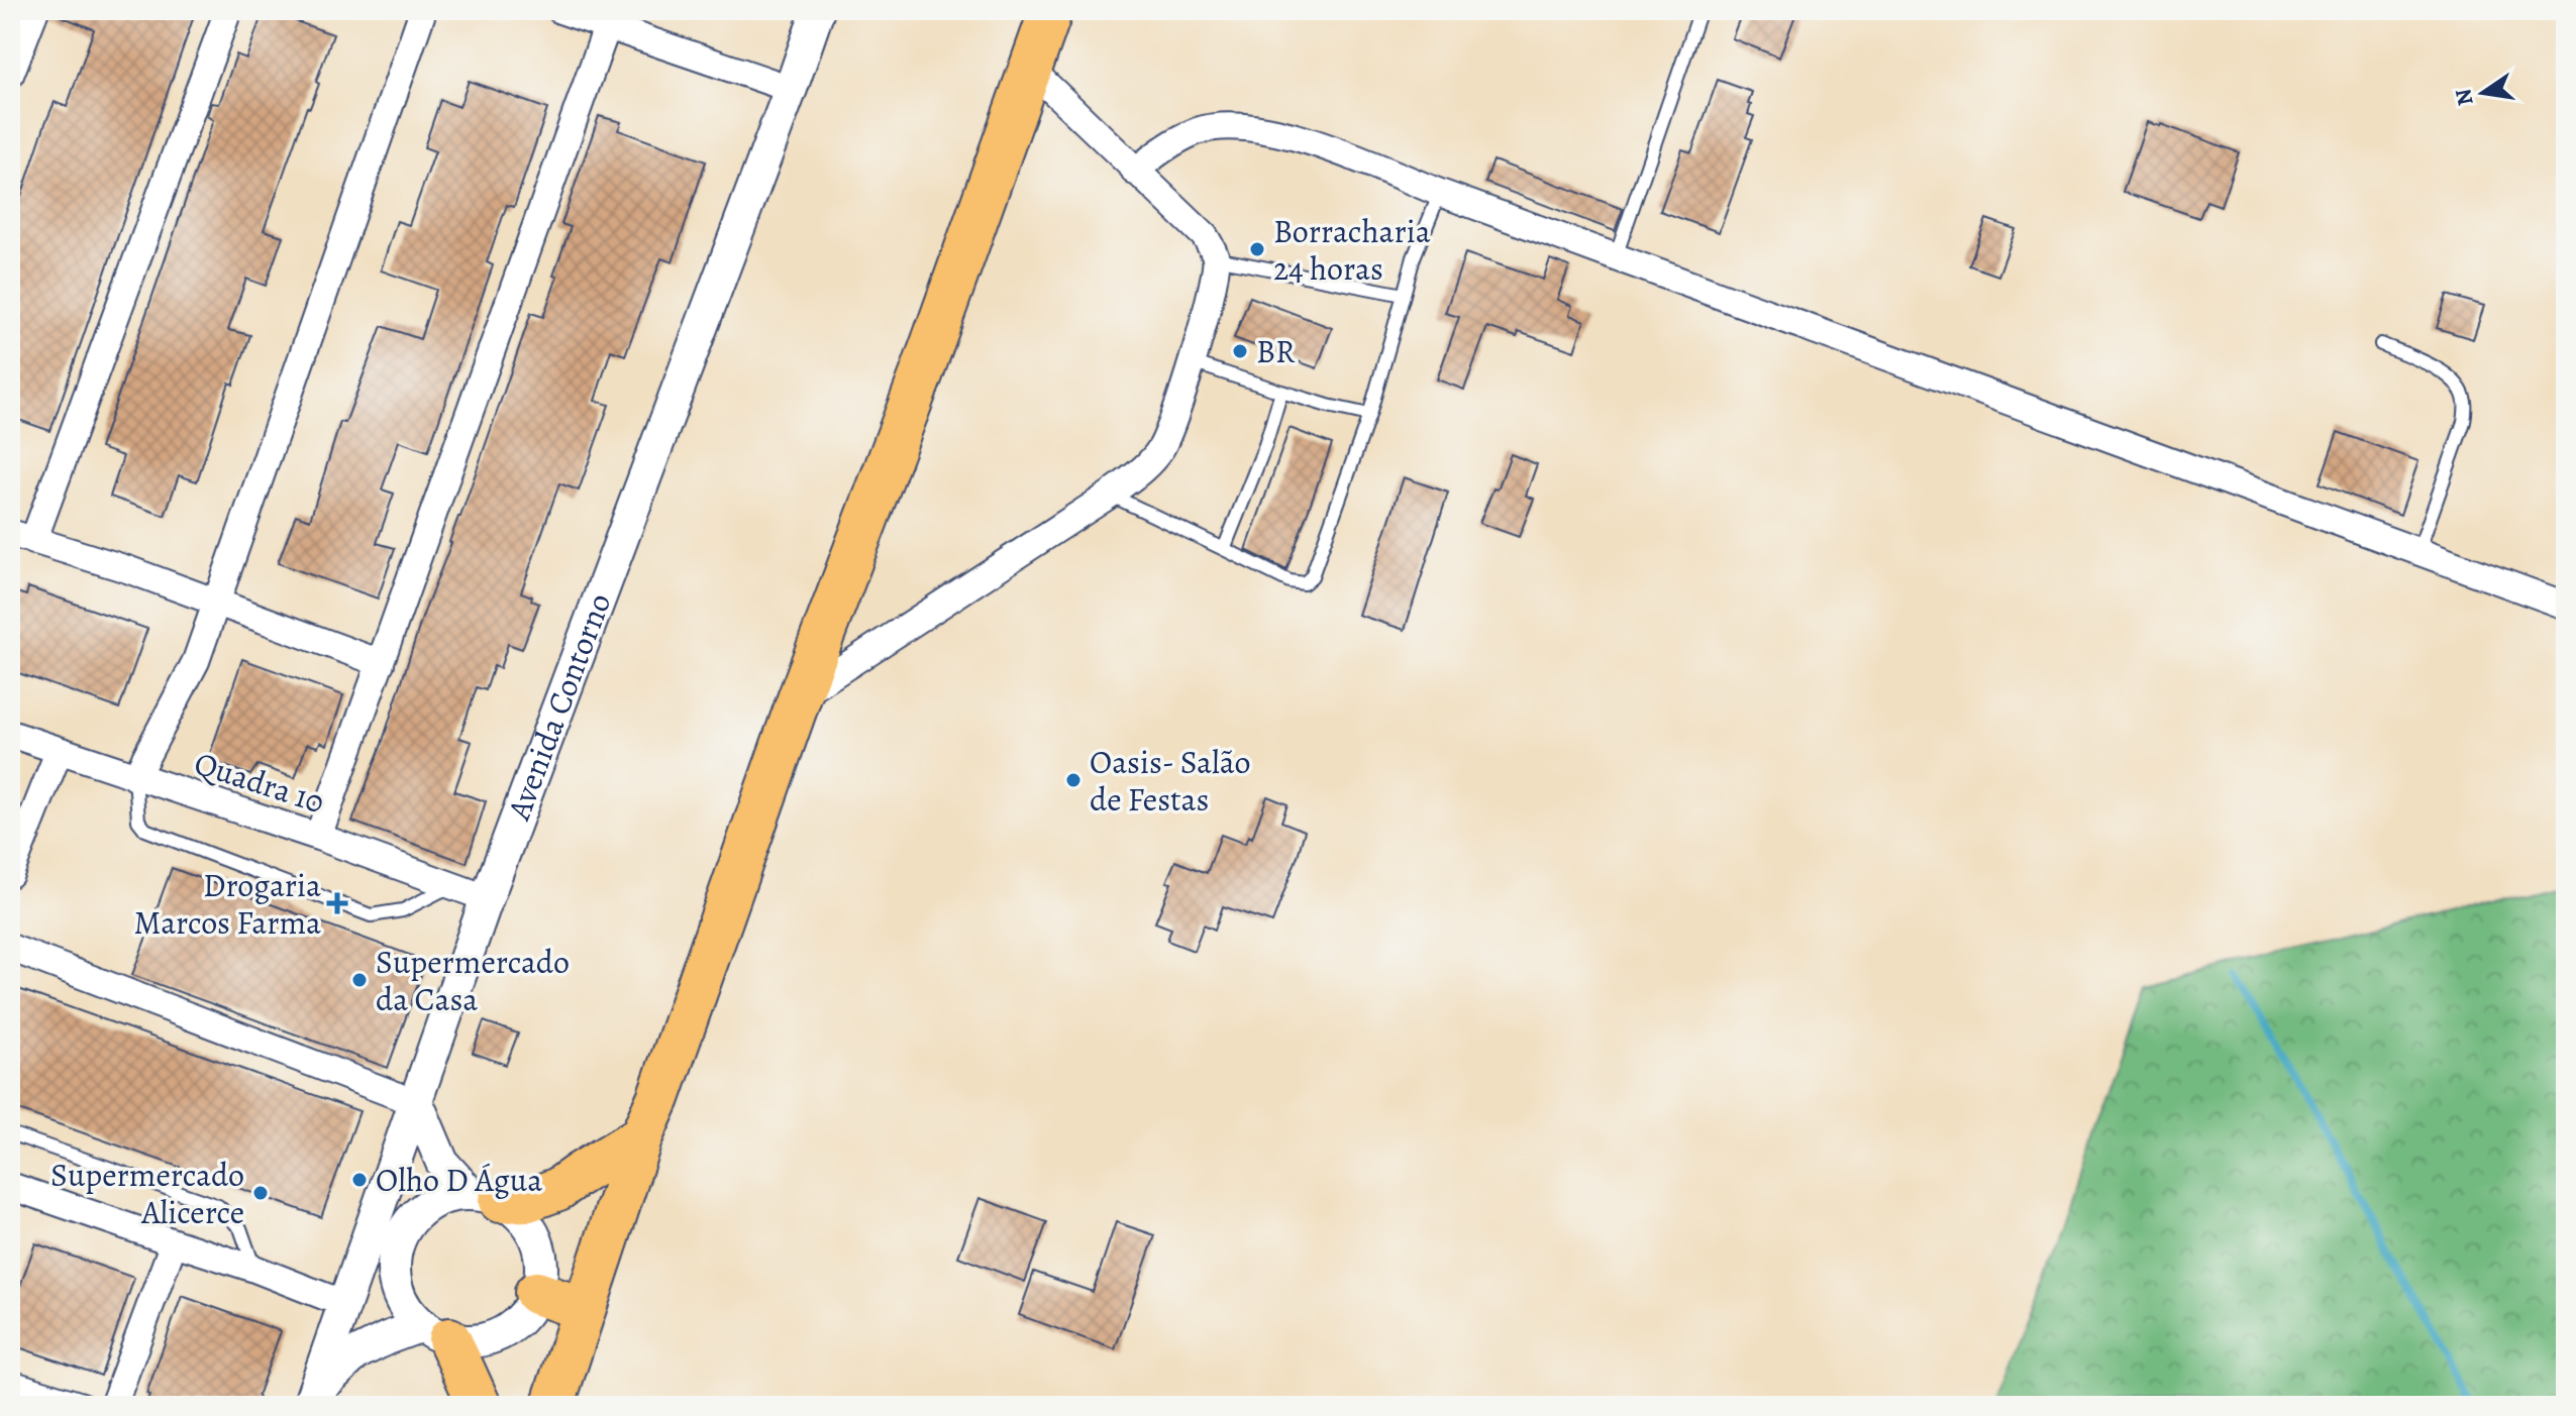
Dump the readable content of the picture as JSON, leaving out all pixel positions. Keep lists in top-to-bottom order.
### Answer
{
  "streets": {
    "street": ["Avenida Contorno", "Quadra 10"]
  },
  "crossings": [
    ["Avenida Contorno", "Quadra 10"]
  ],
  "places": {
    "other": [
      "Borracharia 24 horas",
      "BR",
      "Oasis- Salão de Festas",
      "Supermercado da Casa",
      "Olho D Água",
      "Supermercado Alicerce"
    ],
    "health": ["Drogaria Marcos Farma"]
  },
  "north": "left"
}
